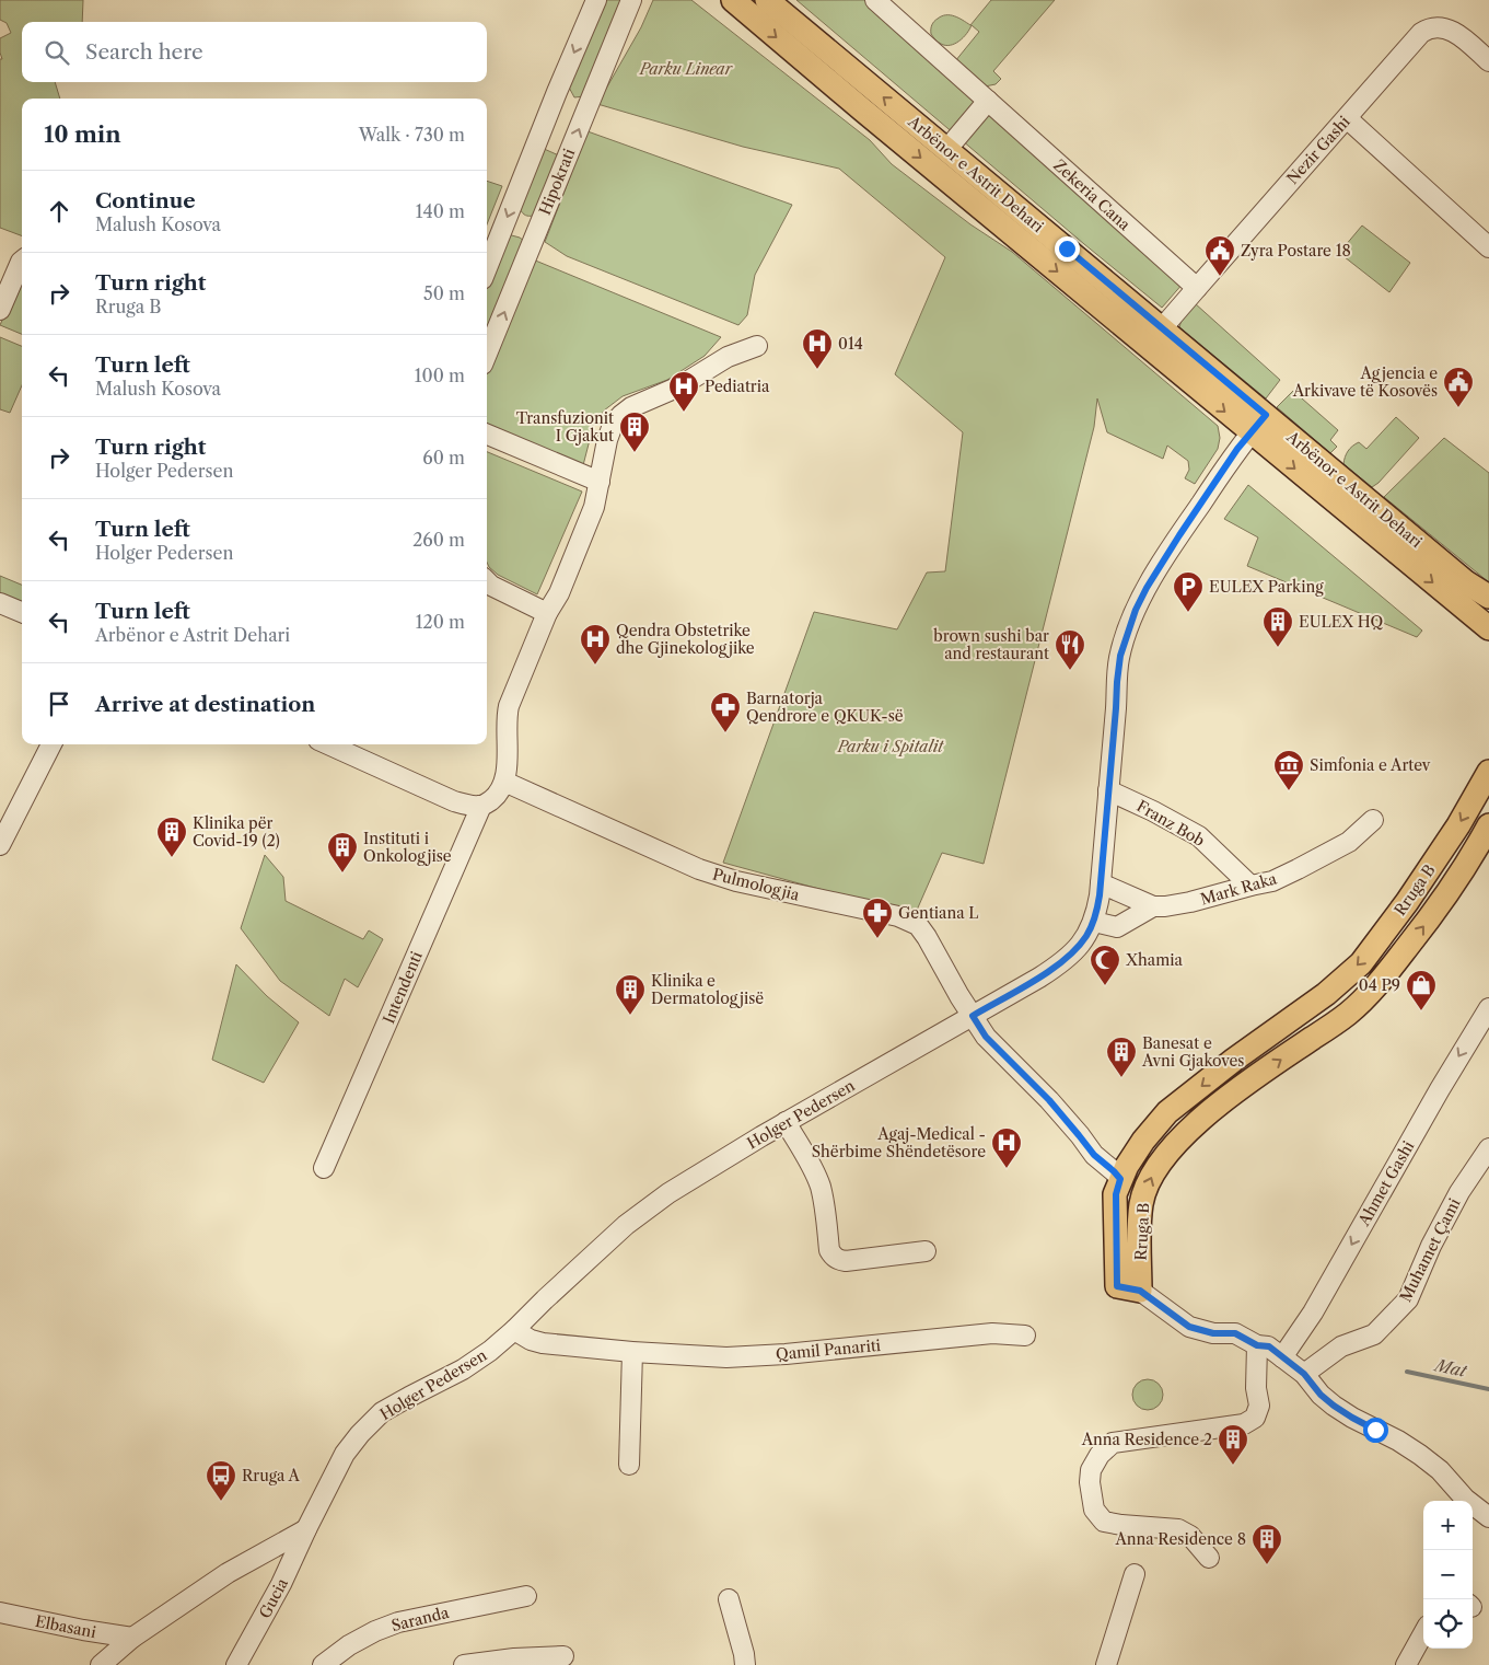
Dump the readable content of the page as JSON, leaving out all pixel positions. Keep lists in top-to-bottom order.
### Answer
{
  "streets": {
    "main road": ["Arbënor e Astrit Dehari", "Rruga B"],
    "street": [
      "Nezir Gashi",
      "Hipokrati",
      "Zekeria Cana",
      "Franz Bob",
      "Pulmologjia",
      "Mark Raka",
      "Intendenti",
      "Holger Pedersen",
      "Ahmet Gashi",
      "Muhamet Çami",
      "Qamil Panariti",
      "Gucia",
      "Saranda",
      "Elbasani"
    ]
  },
  "crossings": [
    ["Nezir Gashi", "Arbënor e Astrit Dehari"],
    ["Nezir Gashi", "Zekeria Cana"],
    ["Arbënor e Astrit Dehari", "Holger Pedersen"],
    ["Franz Bob", "Mark Raka"],
    ["Franz Bob", "Holger Pedersen"],
    ["Pulmologjia", "Rruga B"],
    ["Pulmologjia", "Holger Pedersen"],
    ["Mark Raka", "Holger Pedersen"],
    ["Holger Pedersen", "Qamil Panariti"],
    ["Holger Pedersen", "Gucia"]
  ],
  "one_way": ["Ahmet Gashi"],
  "water": ["Mat"],
  "parks": ["Parku Linear", "Parku i Spitalit"],
  "places": {
    "public building": ["Zyra Postare 18", "Agjencia e Arkivave të Kosovës"],
    "hospital": [
      "014",
      "Pediatria",
      "Qendra Obstetrike dhe Gjinekologjike",
      "Agaj-Medical - Shërbime Shëndetësore"
    ],
    "building": [
      "Transfuzionit I Gjakut",
      "EULEX HQ",
      "Klinika për Covid-19 (2)",
      "Instituti i Onkologjise",
      "Klinika e Dermatologjisë",
      "Banesat e Avni Gjakoves",
      "Anna Residence 2",
      "Anna Residence 8"
    ],
    "parking": ["EULEX Parking"],
    "restaurant": ["brown sushi bar and restaurant"],
    "pharmacy": ["Barnatorja Qendrore e QKUK-së", "Gentiana L"],
    "museum": ["Simfonia e Artev"],
    "mosque": ["Xhamia"],
    "shop": ["04 P9"],
    "bus stop": ["Rruga A"]
  },
  "page": {
    "search": "Search here",
    "heading": ["10 min", "Walk · 730 m"],
    "list": [
      ["Continue", "Malush Kosova", "140 m"],
      ["Turn right", "Rruga B", "50 m"],
      ["Turn left", "Malush Kosova", "100 m"],
      ["Turn right", "Holger Pedersen", "60 m"],
      ["Turn left", "Holger Pedersen", "260 m"],
      ["Turn left", "Arbënor e Astrit Dehari", "120 m"],
      "Arrive at destination"
    ],
    "map_buttons": ["+", "−"]
  }
}
